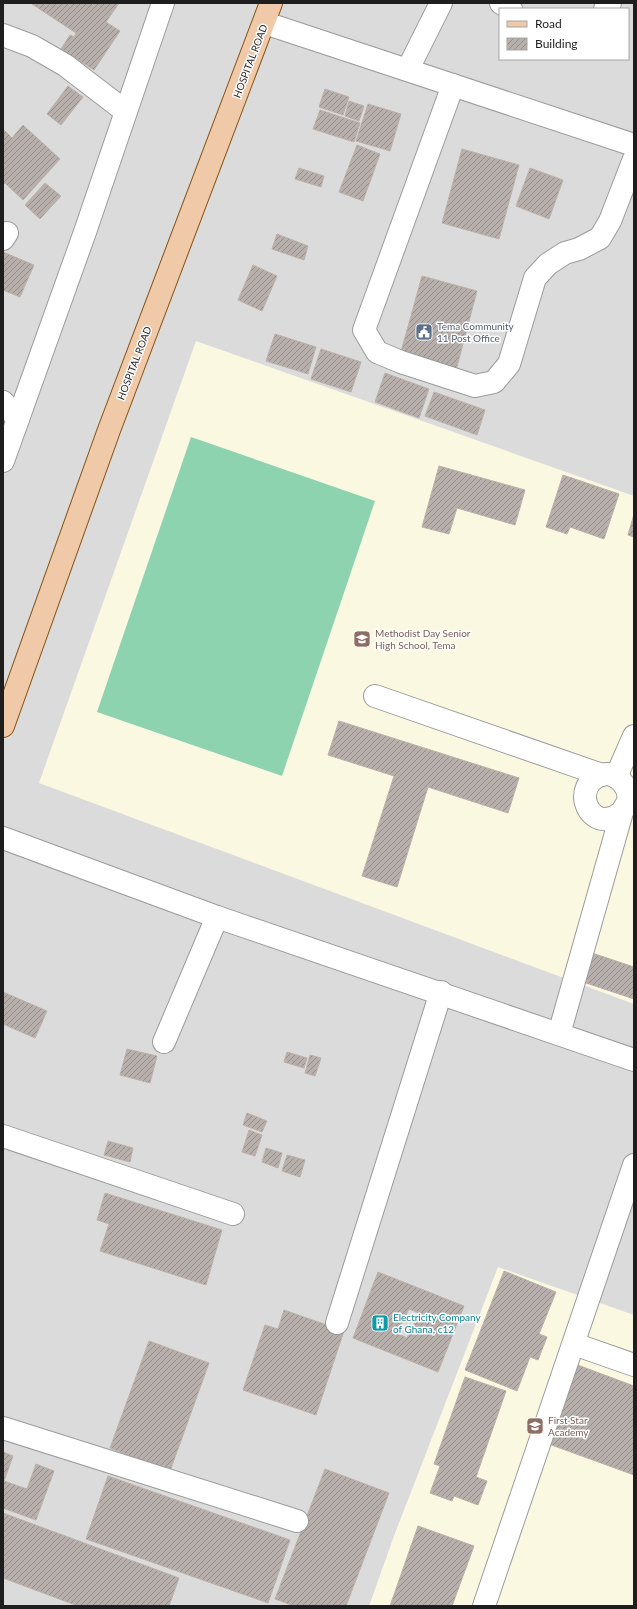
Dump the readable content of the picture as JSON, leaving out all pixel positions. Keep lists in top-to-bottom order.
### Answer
{
  "streets": {
    "main road": ["HOSPITAL ROAD"]
  },
  "places": {
    "public building": ["Tema Community 11 Post Office"],
    "school or university": ["Methodist Day Senior High School, Tema", "First Star Academy"],
    "building": ["Electricity Company of Ghana, c12"]
  },
  "legend": ["Road", "Building"]
}
